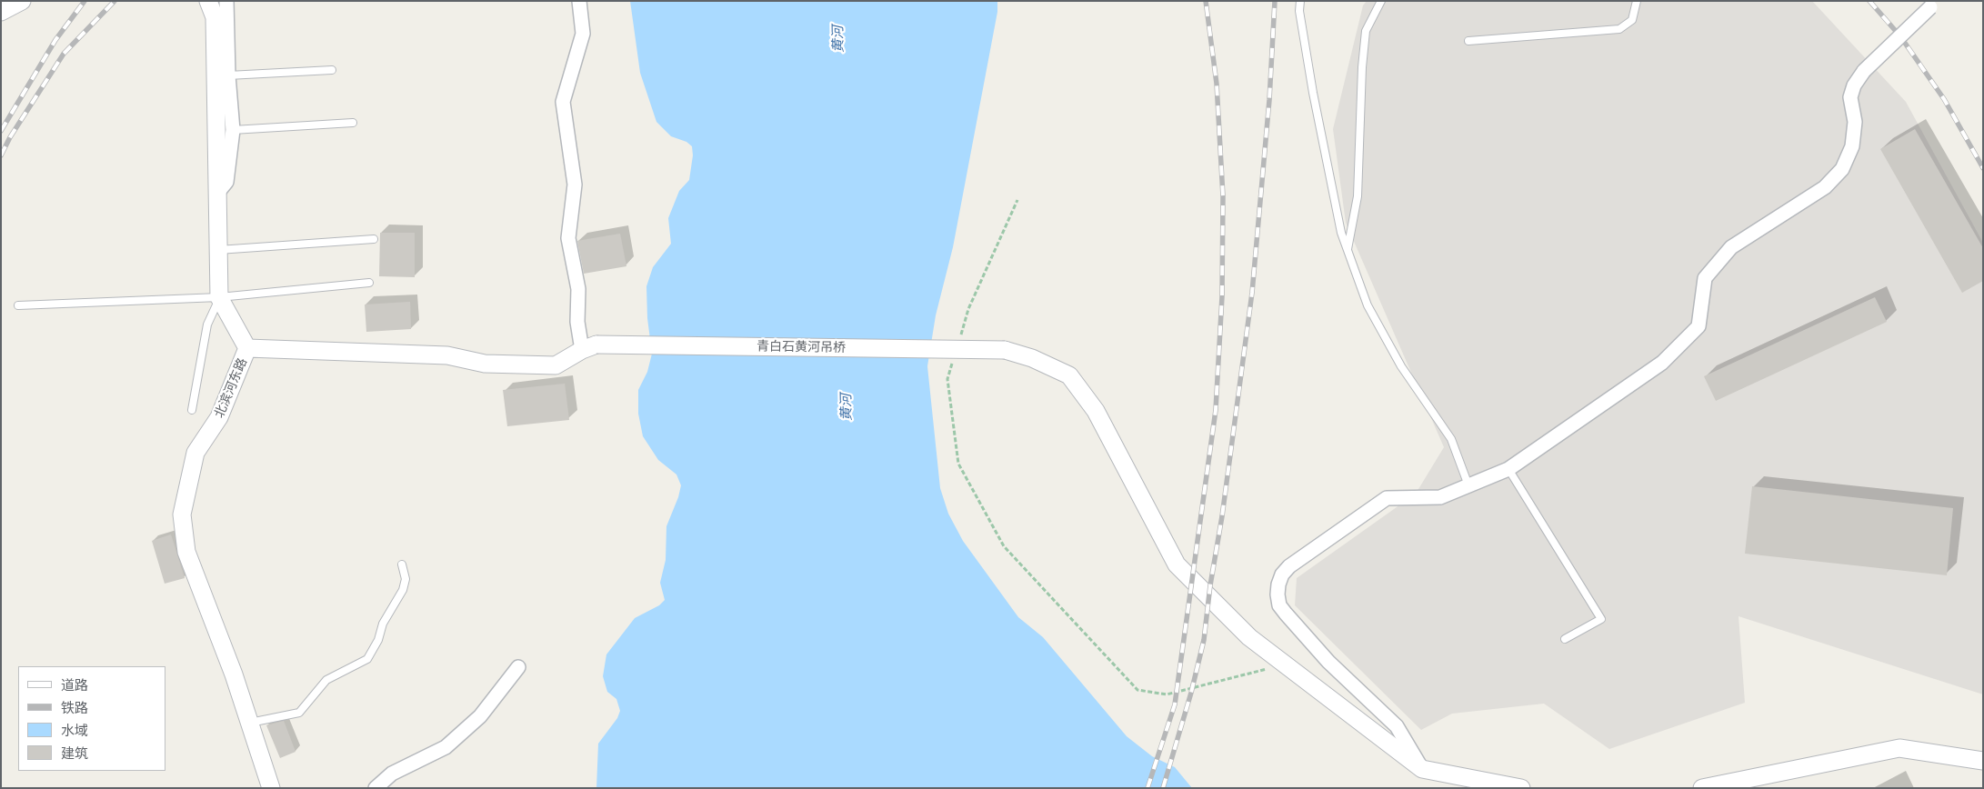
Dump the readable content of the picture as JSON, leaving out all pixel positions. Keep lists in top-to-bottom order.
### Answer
{
  "streets": {
    "street": ["青白石黄河吊桥", "北滨河东路"]
  },
  "water": ["黄河"],
  "legend": [
    "道路",
    "铁路",
    "水域",
    "建筑"
  ]
}
